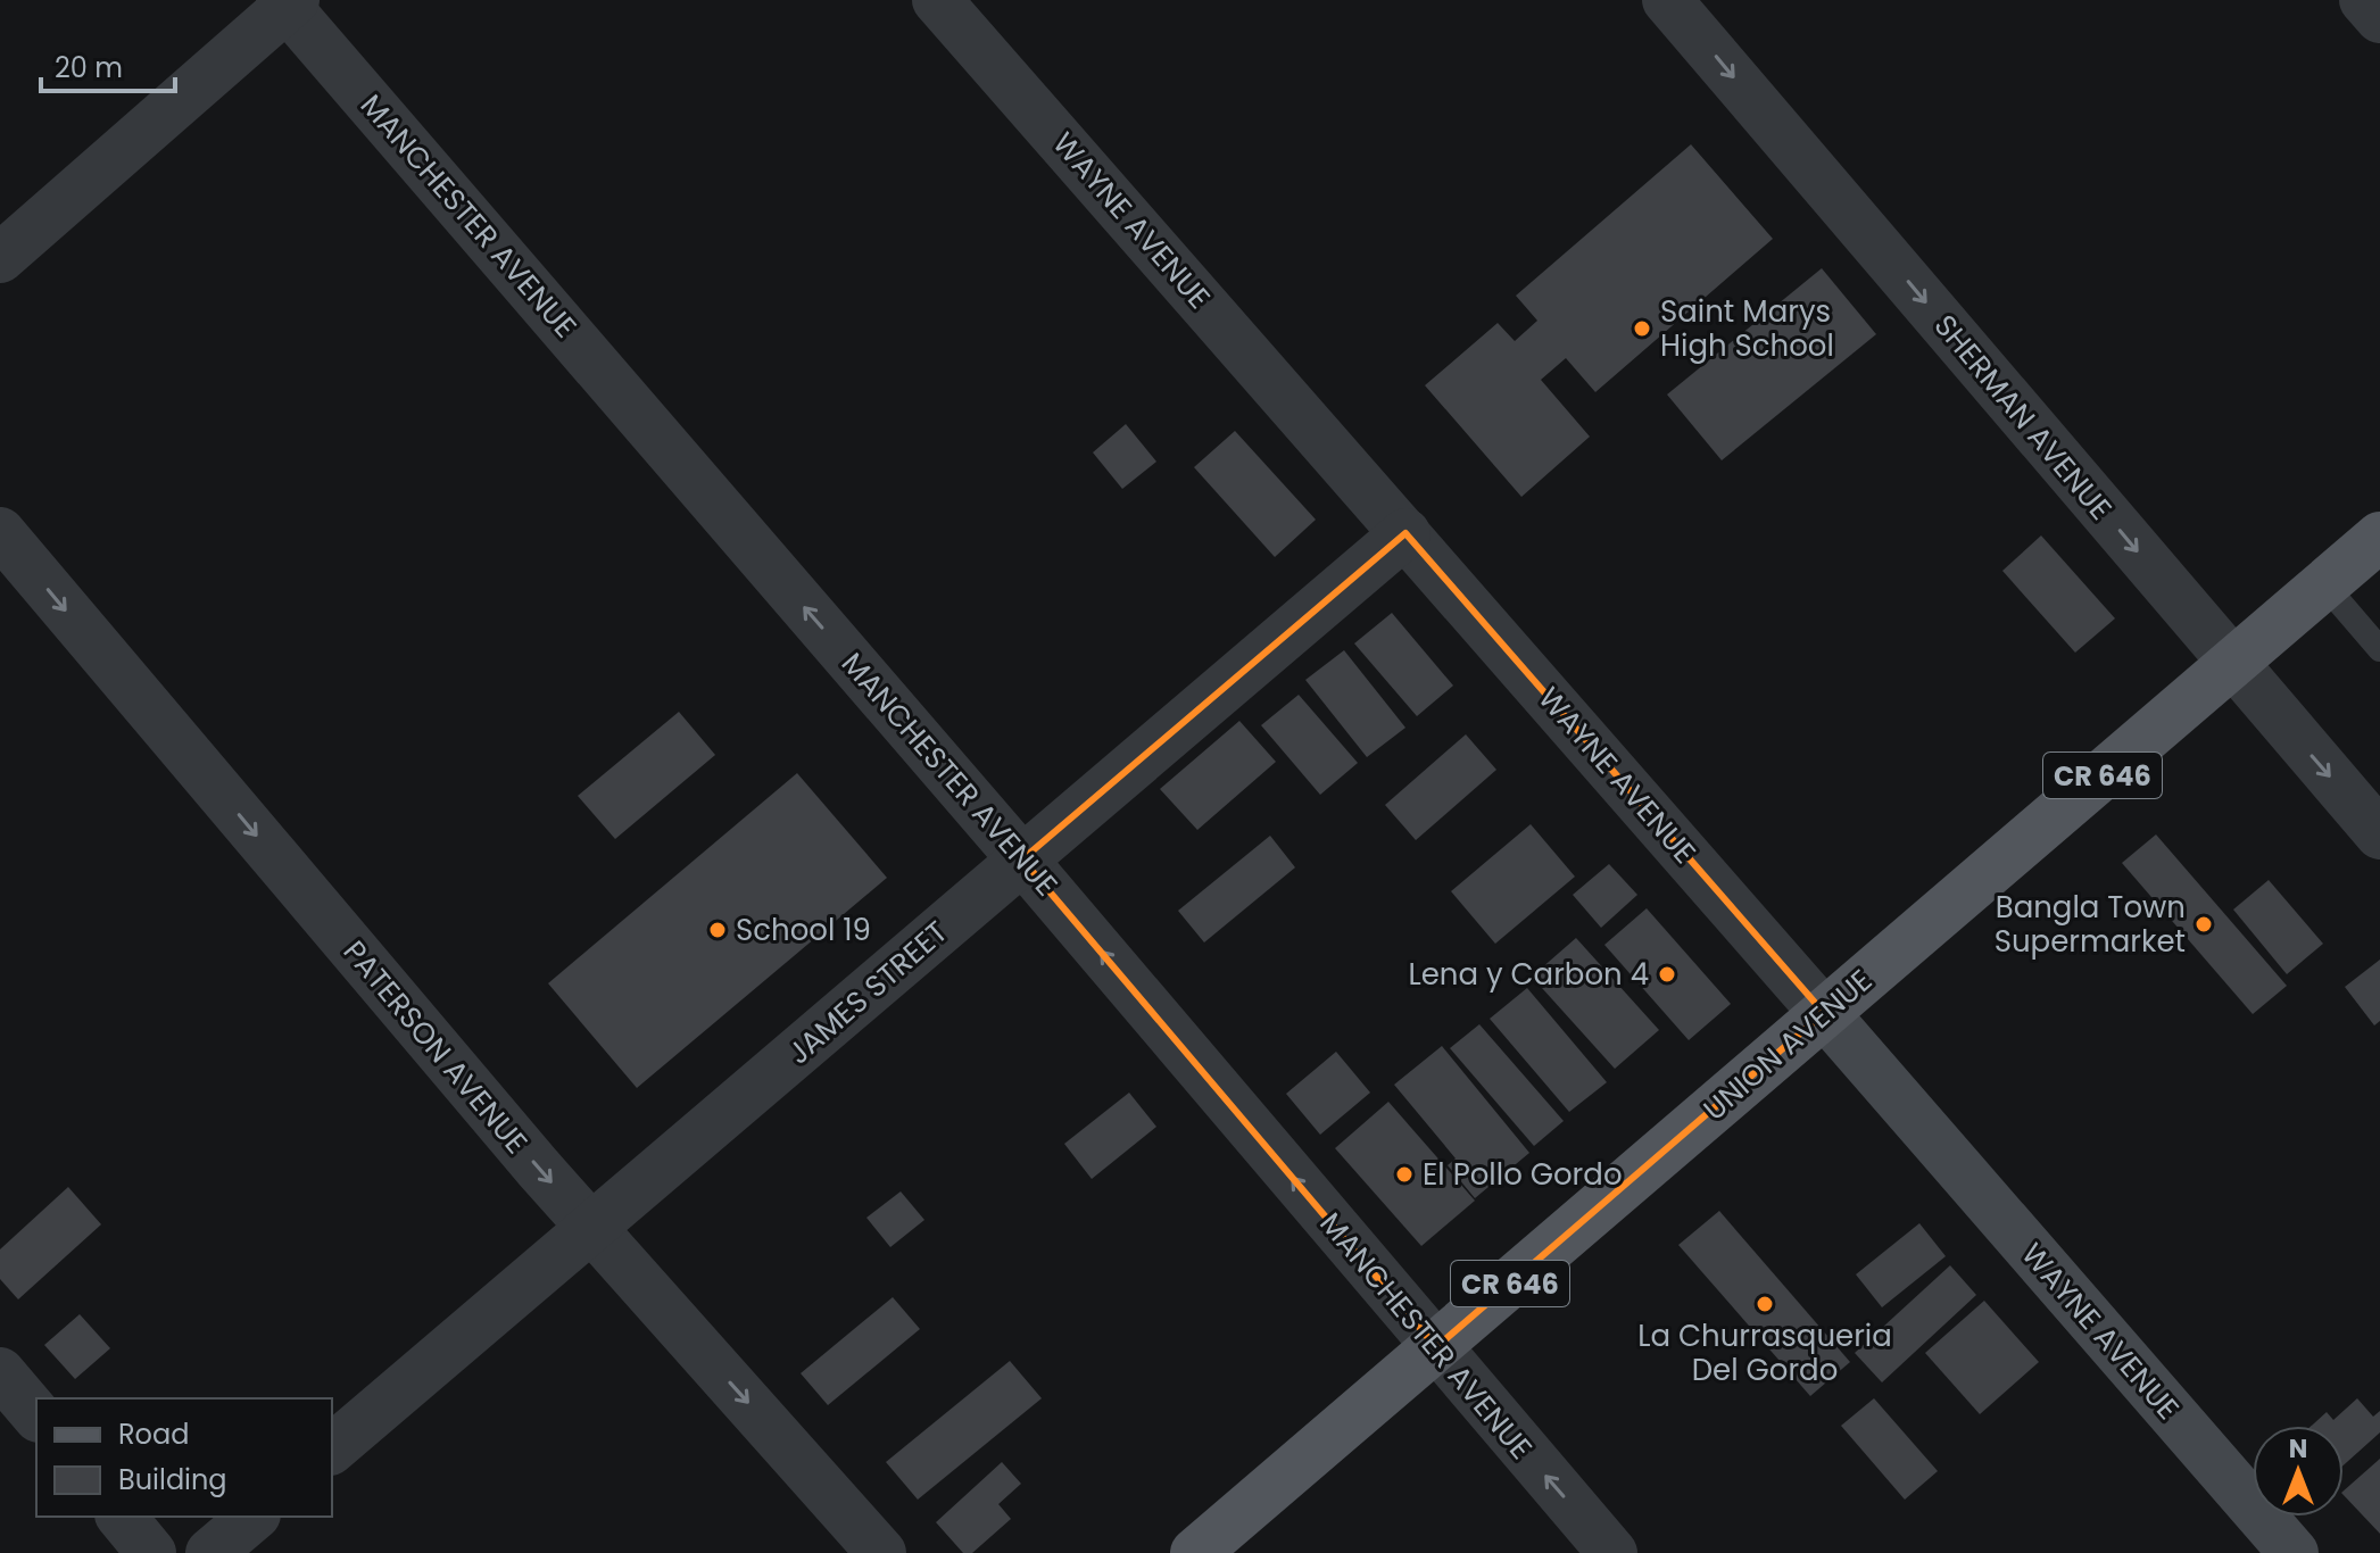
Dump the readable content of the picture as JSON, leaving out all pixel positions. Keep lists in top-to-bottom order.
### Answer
{
  "streets": {
    "main road": ["WAYNE AVENUE", "CR 646", "UNION AVENUE"],
    "street": [
      "MANCHESTER AVENUE",
      "SHERMAN AVENUE",
      "JAMES STREET",
      "PATERSON AVENUE"
    ]
  },
  "crossings": [
    ["MANCHESTER AVENUE", "JAMES STREET"],
    ["MANCHESTER AVENUE", "UNION AVENUE"],
    ["WAYNE AVENUE", "JAMES STREET"],
    ["WAYNE AVENUE", "UNION AVENUE"],
    ["SHERMAN AVENUE", "UNION AVENUE"],
    ["JAMES STREET", "PATERSON AVENUE"]
  ],
  "one_way": ["MANCHESTER AVENUE", "SHERMAN AVENUE", "PATERSON AVENUE"],
  "places": [
    "Saint Marys High School",
    "Bangla Town Supermarket",
    "School 19",
    "Lena y Carbon 4",
    "El Pollo Gordo",
    "La Churrasqueria Del Gordo"
  ],
  "legend": ["Road", "Building"],
  "scale_bar": "20 m",
  "north": "top"
}
